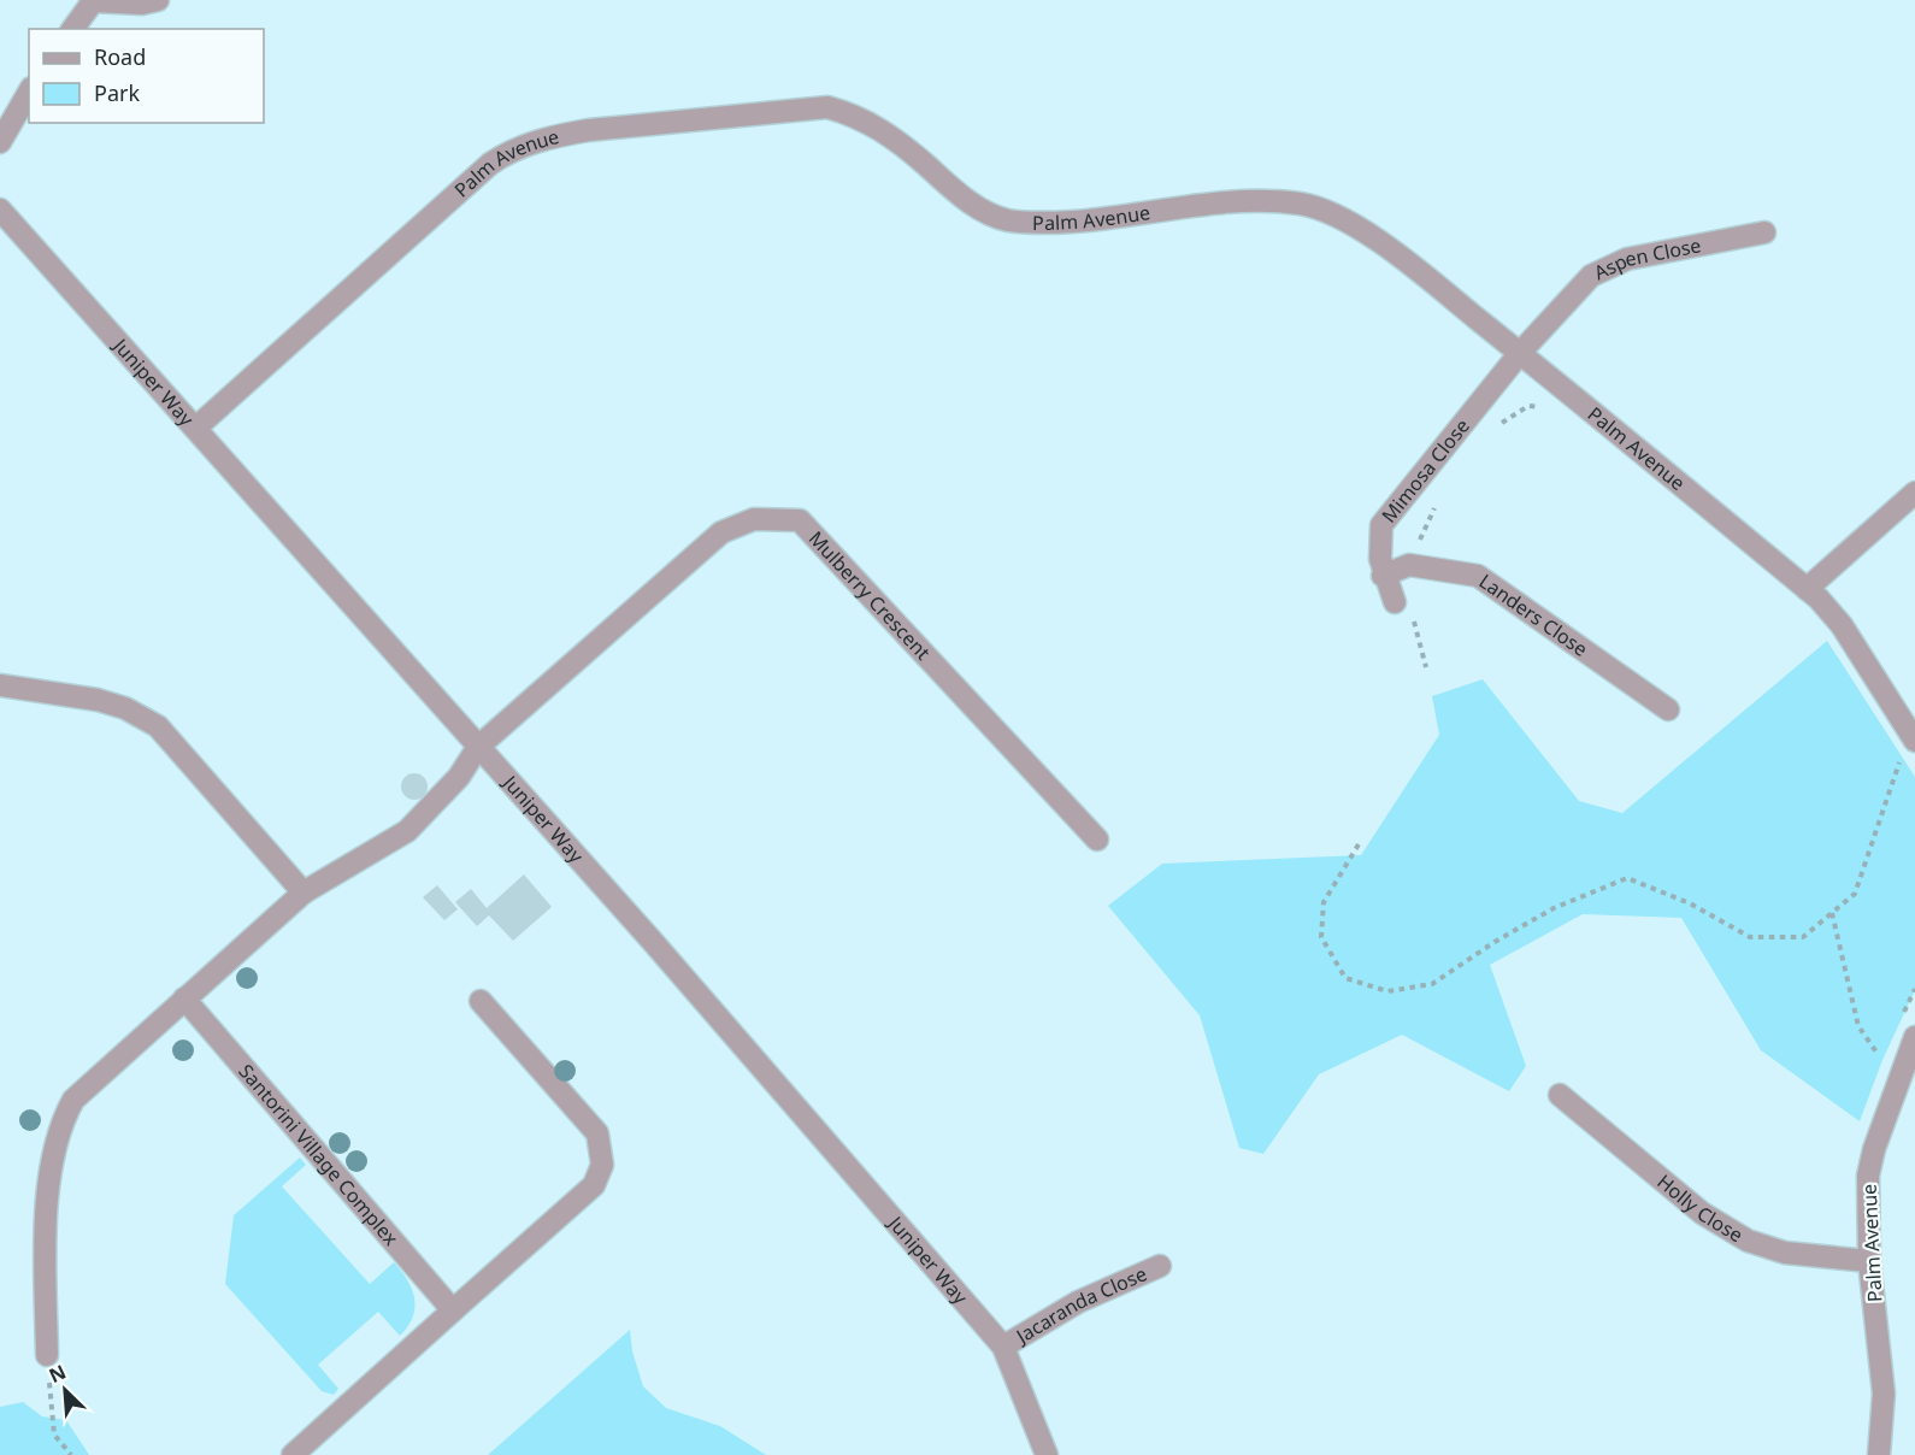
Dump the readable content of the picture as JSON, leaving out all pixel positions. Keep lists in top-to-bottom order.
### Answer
{
  "streets": {
    "street": [
      "Palm Avenue",
      "Aspen Close",
      "Juniper Way",
      "Mimosa Close",
      "Mulberry Crescent",
      "Landers Close",
      "Santorini Village Complex",
      "Holly Close",
      "Jacaranda Close"
    ]
  },
  "crossings": [
    ["Palm Avenue", "Aspen Close"],
    ["Palm Avenue", "Juniper Way"],
    ["Palm Avenue", "Mimosa Close"],
    ["Palm Avenue", "Holly Close"],
    ["Aspen Close", "Mimosa Close"],
    ["Juniper Way", "Mulberry Crescent"],
    ["Juniper Way", "Jacaranda Close"]
  ],
  "legend": ["Road", "Park"],
  "north": "top left"
}
